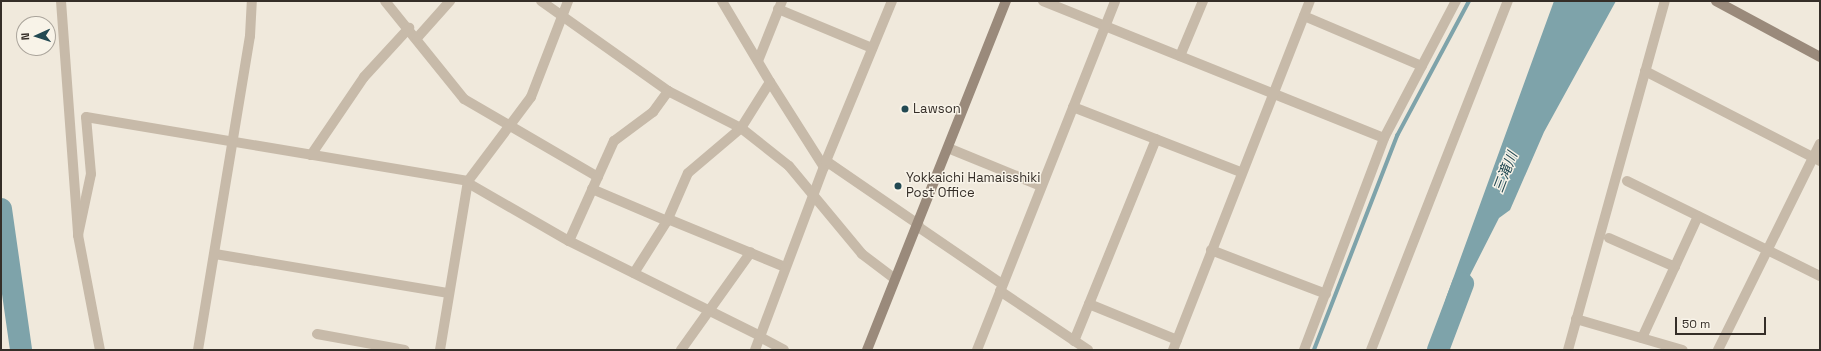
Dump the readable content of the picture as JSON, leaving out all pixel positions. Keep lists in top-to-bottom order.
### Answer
{
  "water": ["三滝川"],
  "places": ["Lawson", "Yokkaichi Hamaisshiki Post Office"],
  "scale_bar": "50 m",
  "north": "left"
}
